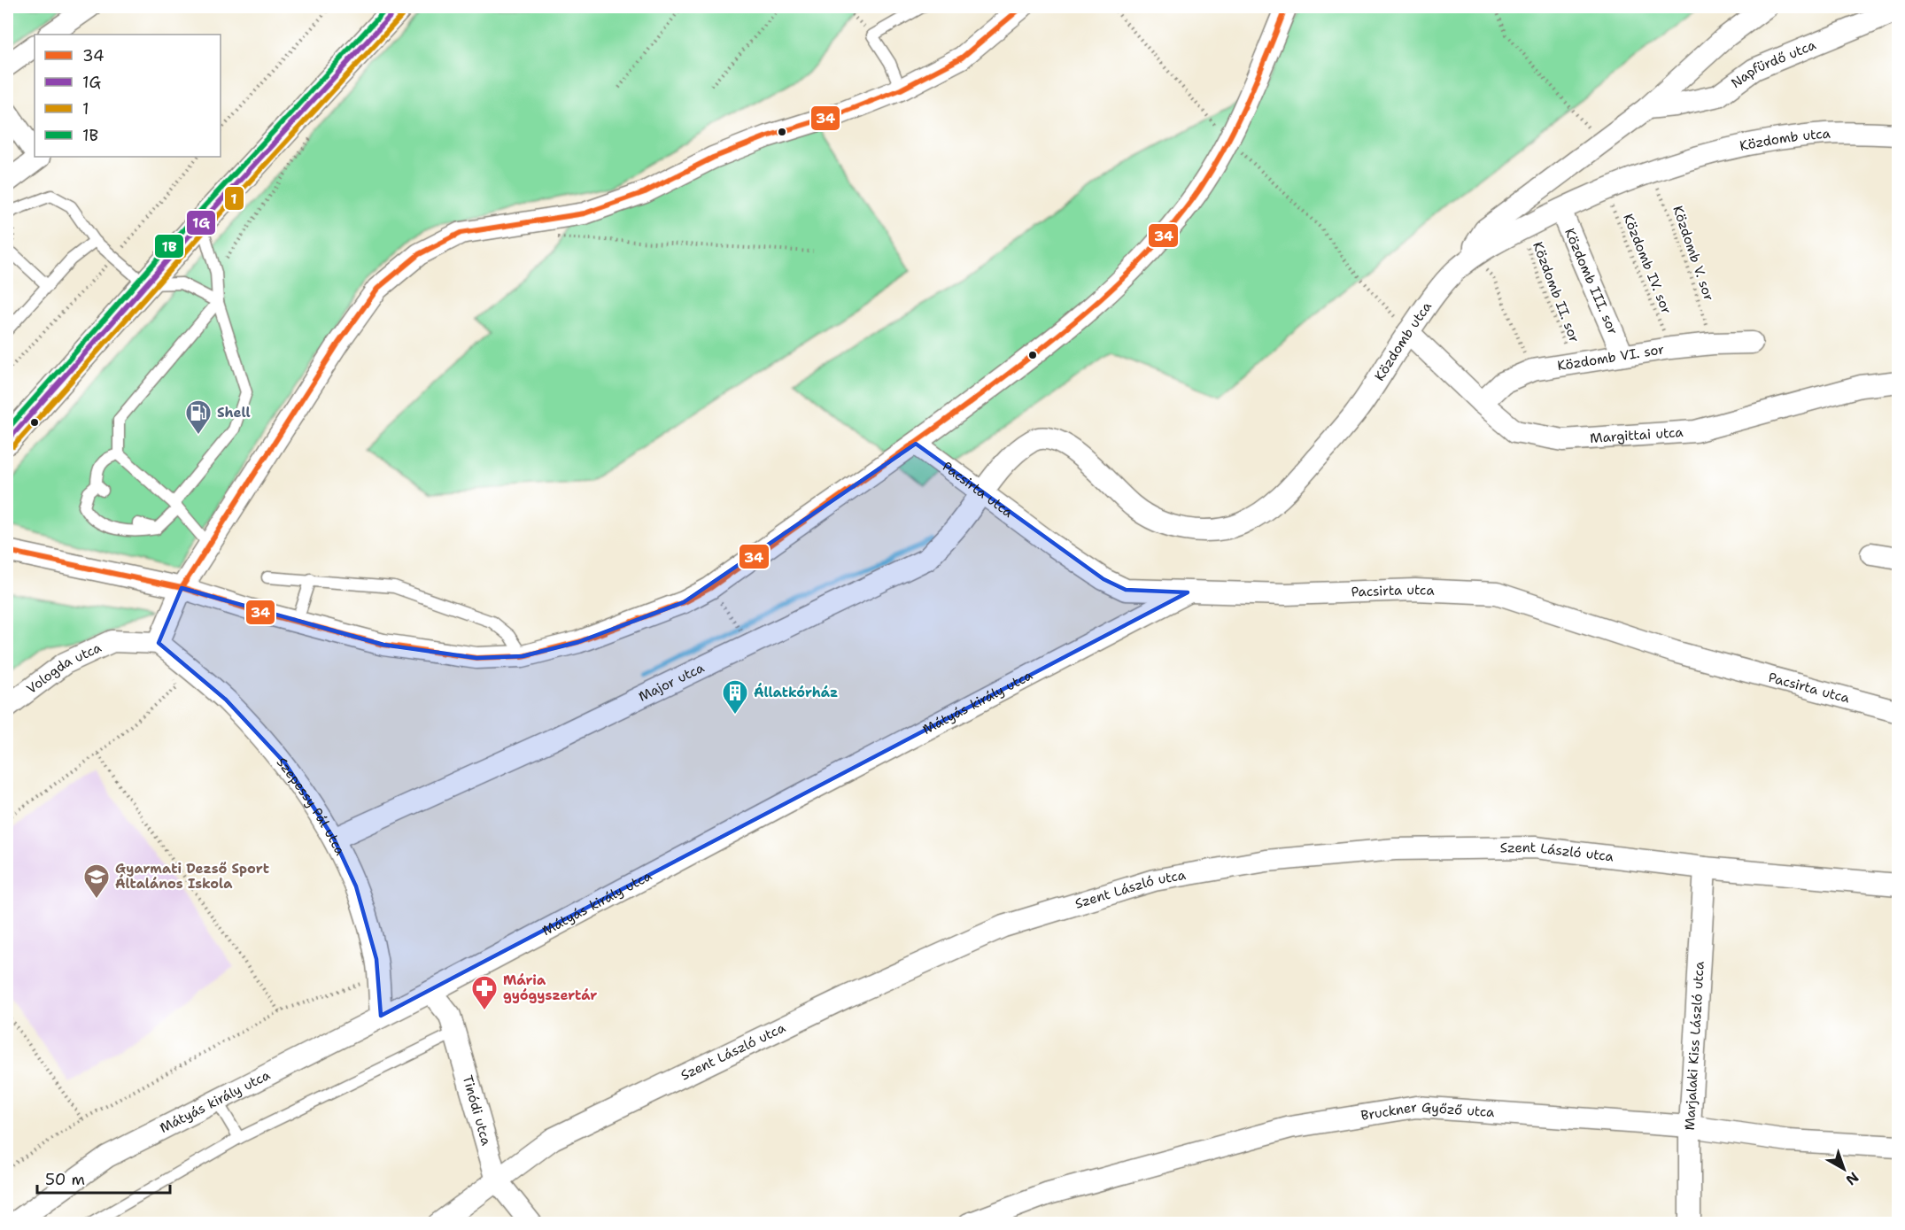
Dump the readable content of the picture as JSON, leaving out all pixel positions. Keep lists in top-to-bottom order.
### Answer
{
  "streets": {
    "street": [
      "Napfürdő utca",
      "Közdomb utca",
      "Közdomb III. sor",
      "Közdomb VI. sor",
      "Margittai utca",
      "Pacsirta utca",
      "Vologda utca",
      "Major utca",
      "Mátyás király utca",
      "Szepessy Pál utca",
      "Szent László utca",
      "Marjalaki Kiss László utca",
      "Tinódi utca",
      "Bruckner Győző utca"
    ],
    "path": ["Közdomb V. sor", "Közdomb IV. sor", "Közdomb II. sor"]
  },
  "crossings": [
    ["Közdomb utca", "Közdomb V. sor"],
    ["Közdomb utca", "Közdomb IV. sor"],
    ["Közdomb utca", "Közdomb III. sor"],
    ["Közdomb utca", "Közdomb II. sor"],
    ["Közdomb utca", "Margittai utca"],
    ["Közdomb utca", "Pacsirta utca"],
    ["Közdomb utca", "Major utca"],
    ["Közdomb V. sor", "Közdomb VI. sor"],
    ["Közdomb IV. sor", "Közdomb VI. sor"],
    ["Közdomb III. sor", "Közdomb VI. sor"],
    ["Közdomb II. sor", "Közdomb VI. sor"],
    ["Közdomb VI. sor", "Margittai utca"],
    ["Pacsirta utca", "Major utca"],
    ["Pacsirta utca", "Mátyás király utca"],
    ["Vologda utca", "Szepessy Pál utca"],
    ["Major utca", "Szepessy Pál utca"],
    ["Mátyás király utca", "Szepessy Pál utca"],
    ["Mátyás király utca", "Tinódi utca"],
    ["Szent László utca", "Marjalaki Kiss László utca"],
    ["Szent László utca", "Tinódi utca"],
    ["Marjalaki Kiss László utca", "Bruckner Győző utca"]
  ],
  "places": {
    "fuel station": ["Shell"],
    "building": ["Állatkórház"],
    "school or university": ["Gyarmati Dezső Sport Általános Iskola"],
    "pharmacy": ["Mária gyógyszertár"]
  },
  "lines": [
    "transit line 34",
    "transit line 1G",
    "transit line 1B",
    "transit line 1"
  ],
  "legend": [
    "34",
    "1G",
    "1",
    "1B"
  ],
  "scale_bar": "50 m",
  "north": "bottom right"
}
